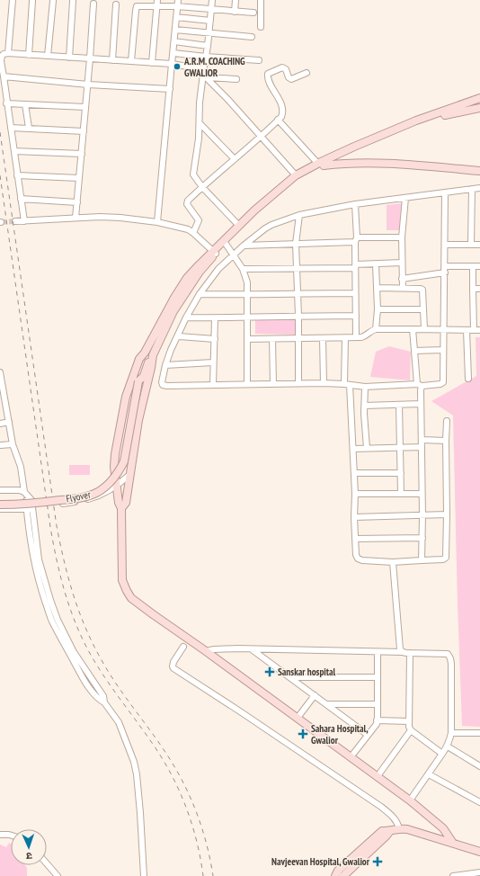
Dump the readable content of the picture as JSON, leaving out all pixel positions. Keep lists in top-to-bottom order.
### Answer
{
  "streets": {
    "main road": ["Flyover"]
  },
  "places": {
    "other": ["A.R.M. COACHING GWALIOR"],
    "health": ["Sanskar hospital", "Sahara Hospital, Gwalior", "Navjeevan Hospital, Gwalior"]
  },
  "north": "bottom"
}
